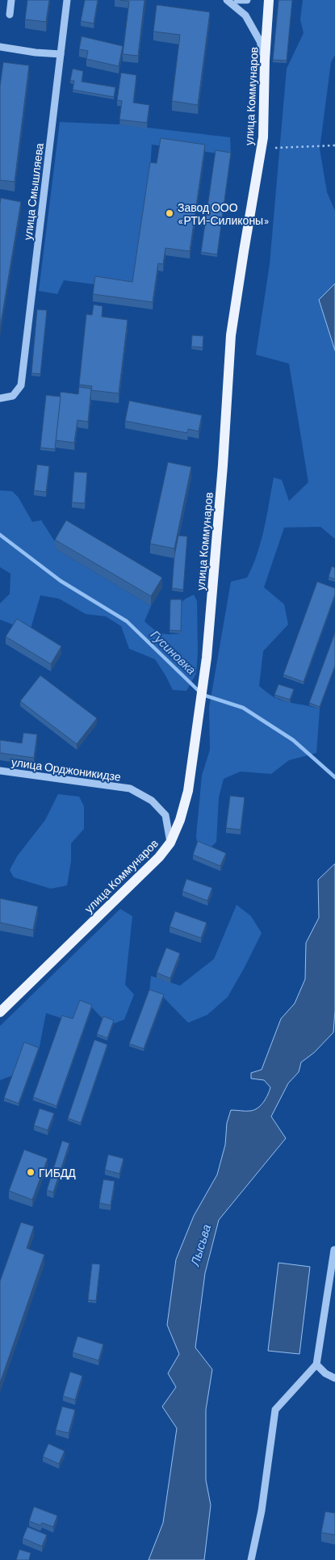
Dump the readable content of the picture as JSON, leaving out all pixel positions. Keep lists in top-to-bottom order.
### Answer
{
  "streets": {
    "main road": ["улица Коммунаров"],
    "street": ["улица Смышляева", "улица Орджоникидзе"]
  },
  "crossings": [
    ["улица Коммунаров", "улица Орджоникидзе"]
  ],
  "water": ["Гусиновка", "Лысьва"],
  "places": ["Завод ООО «РТИ-Силиконы»", "ГИБДД"]
}
